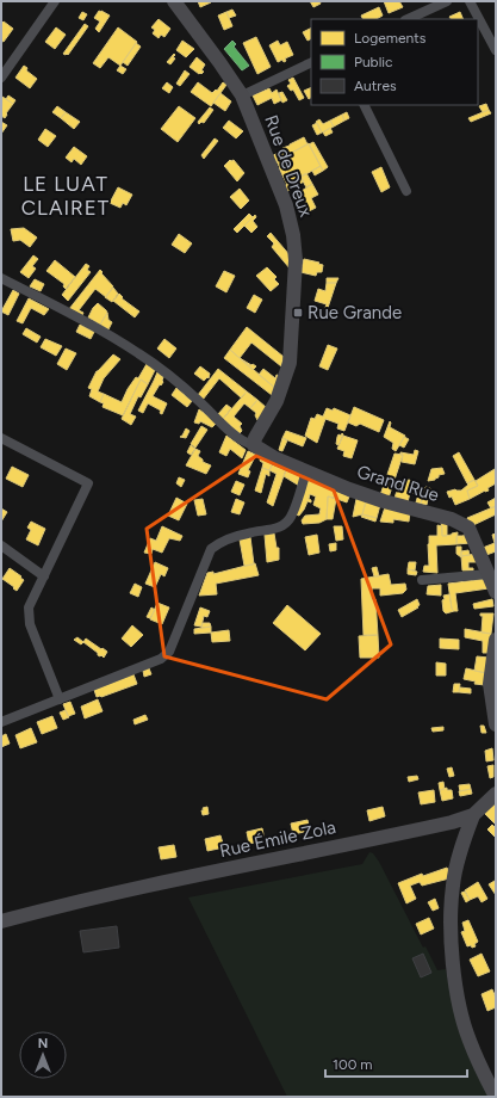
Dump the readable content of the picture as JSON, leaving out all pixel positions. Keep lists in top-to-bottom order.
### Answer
{
  "streets": {
    "street": ["Rue de Dreux", "Grand Rue", "Rue Émile Zola"]
  },
  "crossings": [
    ["Rue de Dreux", "Grand Rue"]
  ],
  "districts": ["LE LUAT CLAIRET"],
  "places": {
    "transit": ["Rue Grande"]
  },
  "legend": ["Logements", "Public", "Autres"],
  "scale_bar": "100 m",
  "north": "top"
}
